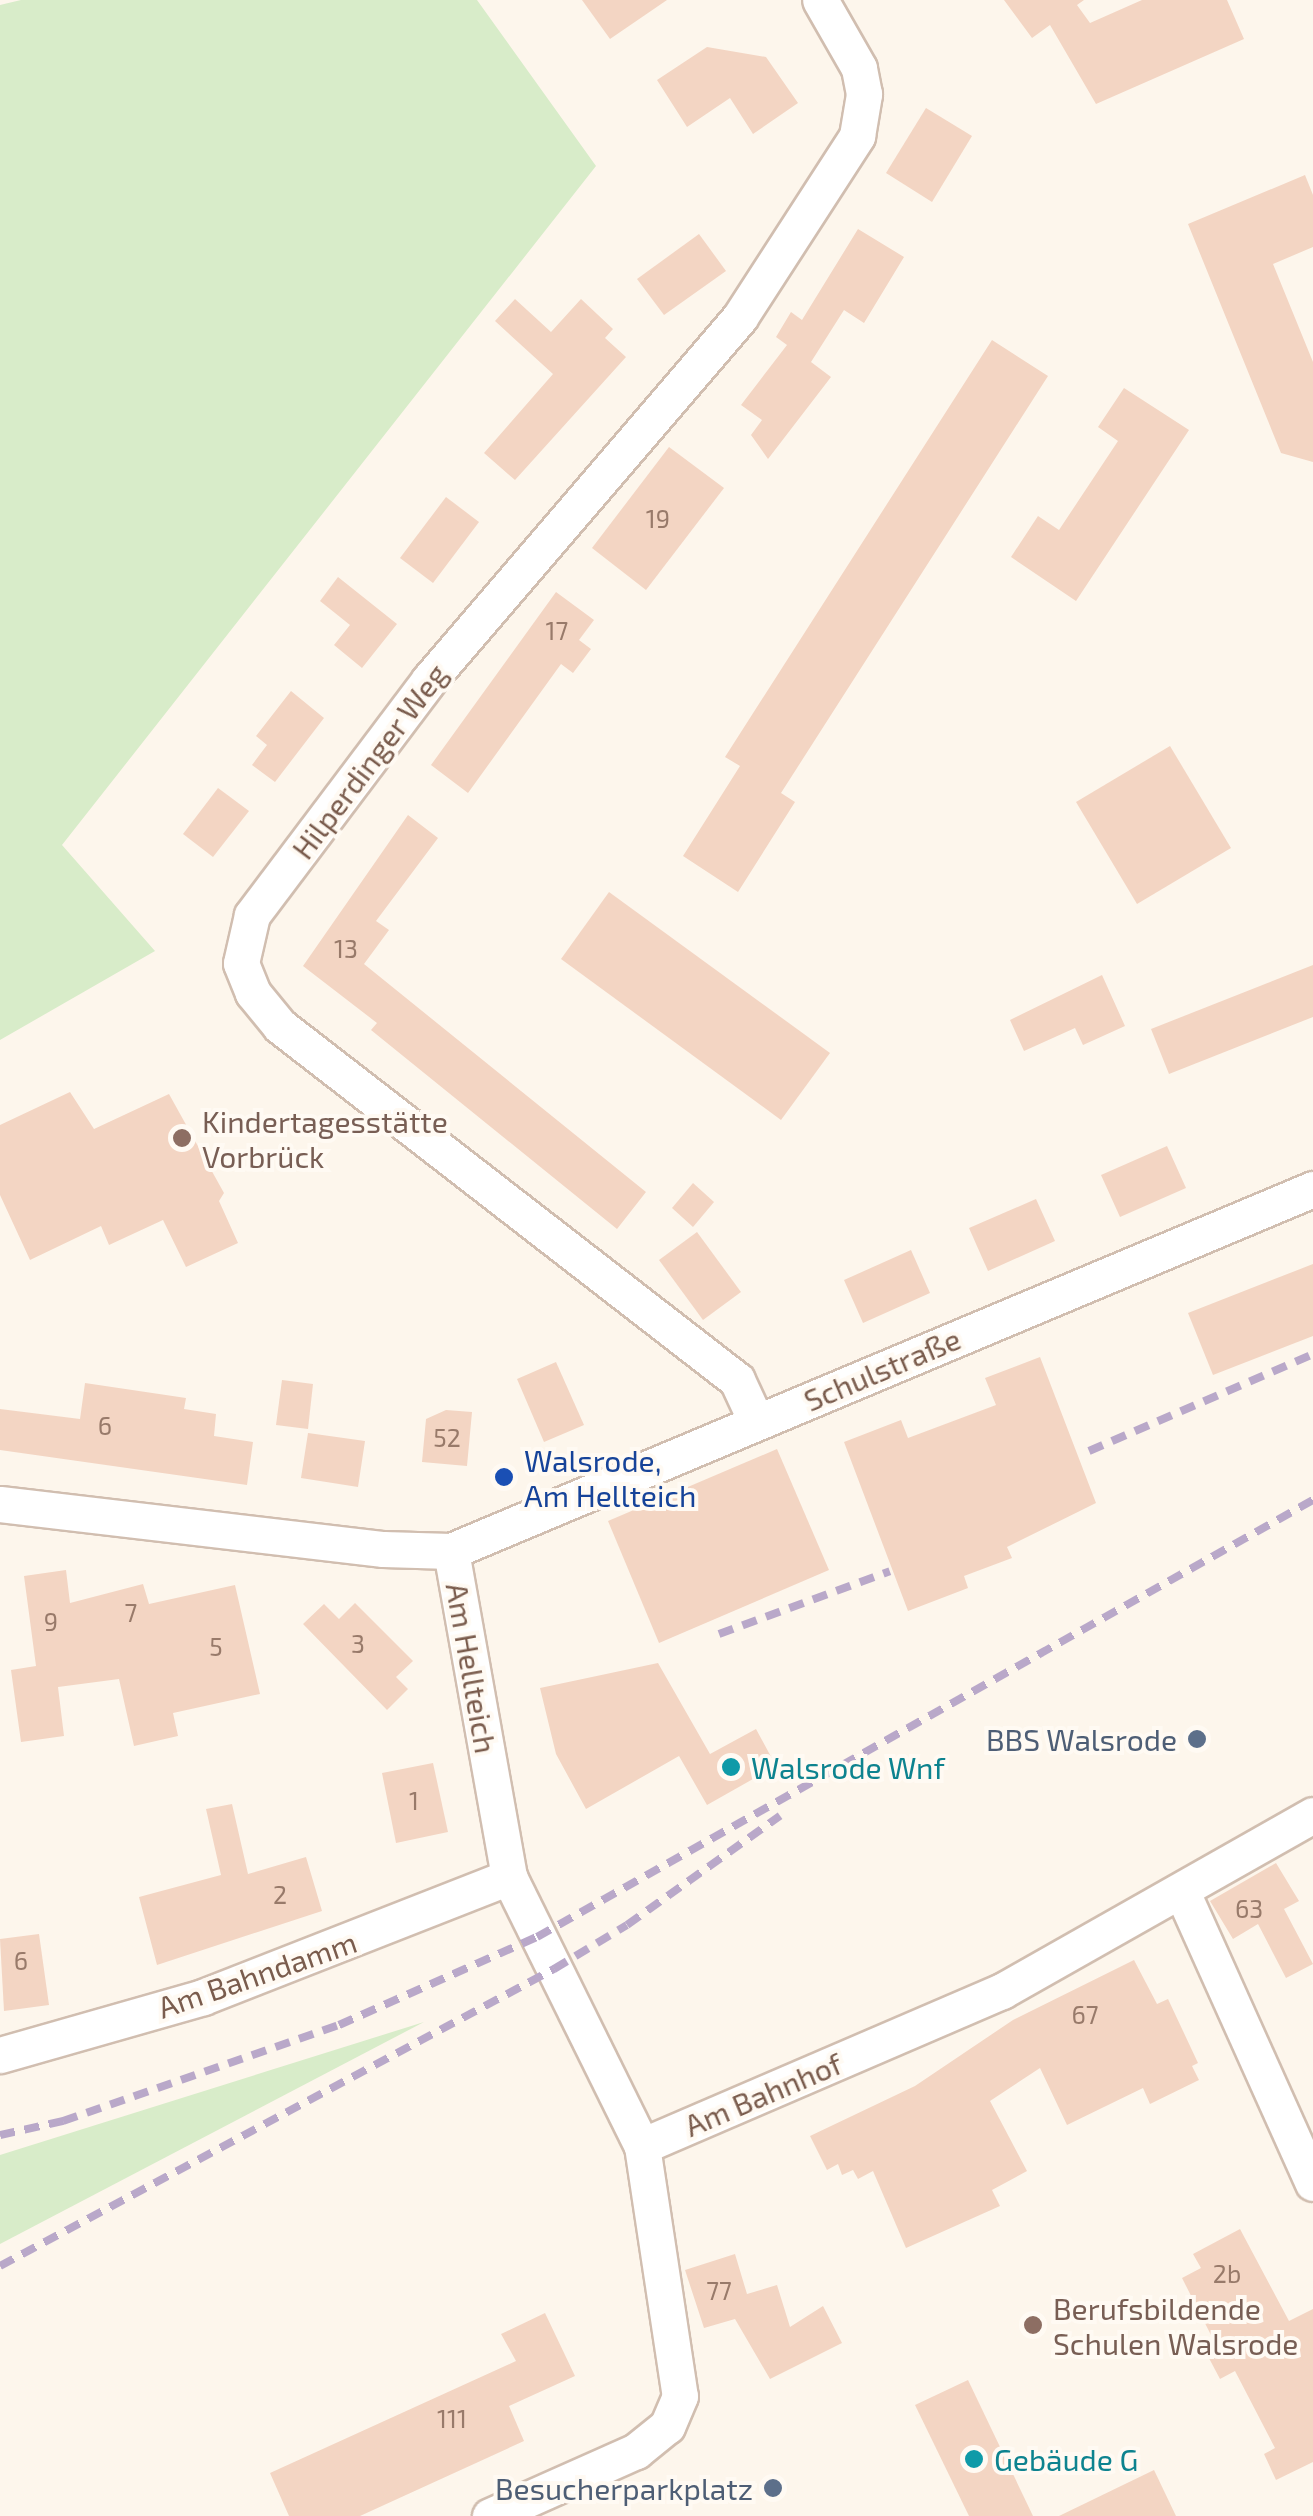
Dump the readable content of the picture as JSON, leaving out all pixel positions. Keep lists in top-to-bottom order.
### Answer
{
  "streets": {
    "street": [
      "Hilperdinger Weg",
      "Schulstraße",
      "Am Hellteich",
      "Am Bahndamm",
      "Am Bahnhof"
    ]
  },
  "crossings": [
    ["Hilperdinger Weg", "Schulstraße"],
    ["Schulstraße", "Am Hellteich"],
    ["Am Hellteich", "Am Bahndamm"],
    ["Am Hellteich", "Am Bahnhof"]
  ],
  "places": [
    "Kindertagesstätte Vorbrück",
    "Walsrode, Am Hellteich",
    "BBS Walsrode",
    "Walsrode Wnf",
    "Berufsbildende Schulen Walsrode",
    "Gebäude G",
    "Besucherparkplatz"
  ],
  "house_numbers": [
    "19",
    "17",
    "13",
    "6",
    "52",
    "7",
    "9",
    "3",
    "5",
    "1",
    "2",
    "63",
    "6",
    "67",
    "2b",
    "77",
    "111"
  ]
}
